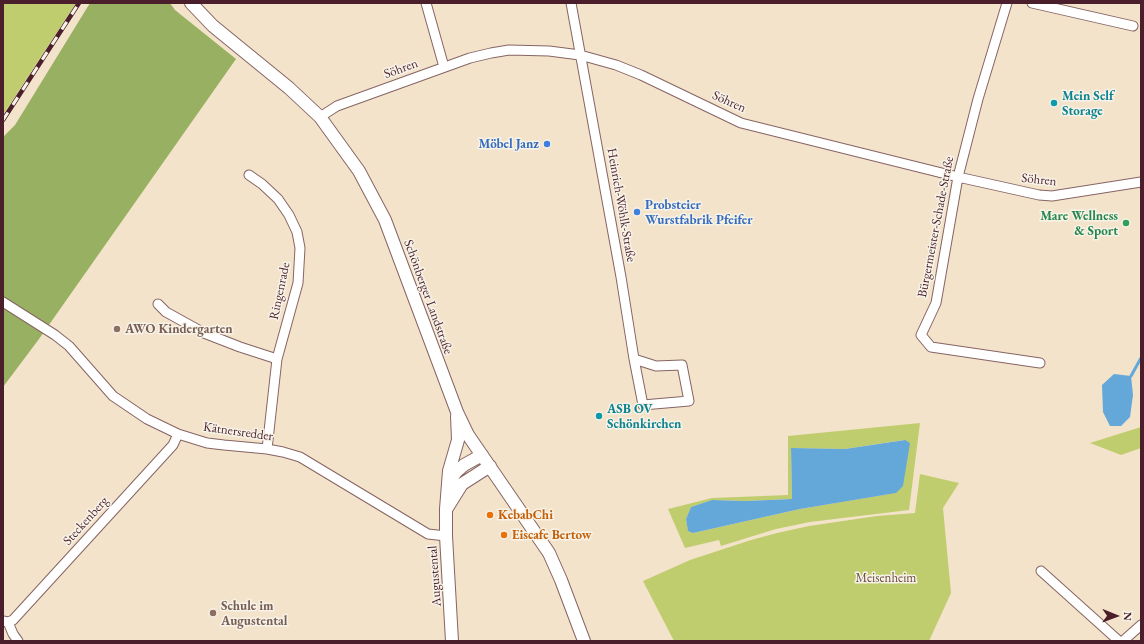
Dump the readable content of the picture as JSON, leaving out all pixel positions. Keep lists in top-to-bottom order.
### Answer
{
  "streets": {
    "main road": ["Schönberger Landstraße", "Augustental"],
    "street": [
      "Söhren",
      "Heinrich-Wöhlk-Straße",
      "Bürgermeister-Schade-Straße",
      "Ringenrade",
      "Kätnersredder",
      "Steckenberg"
    ]
  },
  "crossings": [
    ["Söhren", "Heinrich-Wöhlk-Straße"],
    ["Söhren", "Bürgermeister-Schade-Straße"],
    ["Söhren", "Schönberger Landstraße"],
    ["Ringenrade", "Kätnersredder"],
    ["Schönberger Landstraße", "Augustental"],
    ["Kätnersredder", "Steckenberg"],
    ["Kätnersredder", "Augustental"]
  ],
  "parks": ["Meisenheim"],
  "places": [
    "Mein Self Storage",
    "Möbel Janz",
    "Probsteier Wurstfabrik Pfeifer",
    "Mare Wellness & Sport",
    "AWO Kindergarten",
    "ASB OV Schönkirchen",
    "KebabChi",
    "Eiscafe Bertow",
    "Schule im Augustental"
  ],
  "north": "right"
}
